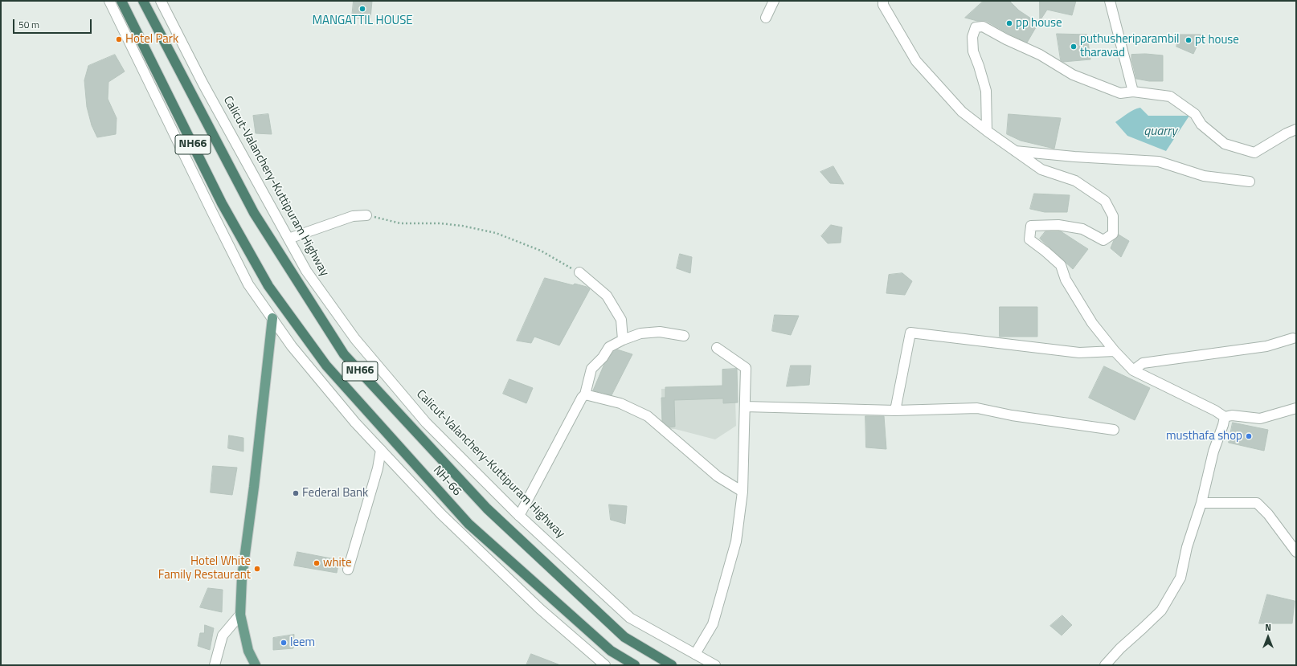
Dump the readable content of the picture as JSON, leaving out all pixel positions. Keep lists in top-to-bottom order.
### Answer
{
  "streets": {
    "highway": ["NH66", "NH-66"],
    "street": ["Calicut-Valanchery-Kuttipuram Highway"]
  },
  "water": ["quarry"],
  "places": [
    "MANGATTIL HOUSE",
    "pp house",
    "Hotel Park",
    "pt house",
    "puthusheriparambil tharavad",
    "musthafa shop",
    "Federal Bank",
    "white",
    "Hotel White Family Restaurant",
    "leem"
  ],
  "scale_bar": "50 m",
  "north": "top"
}
